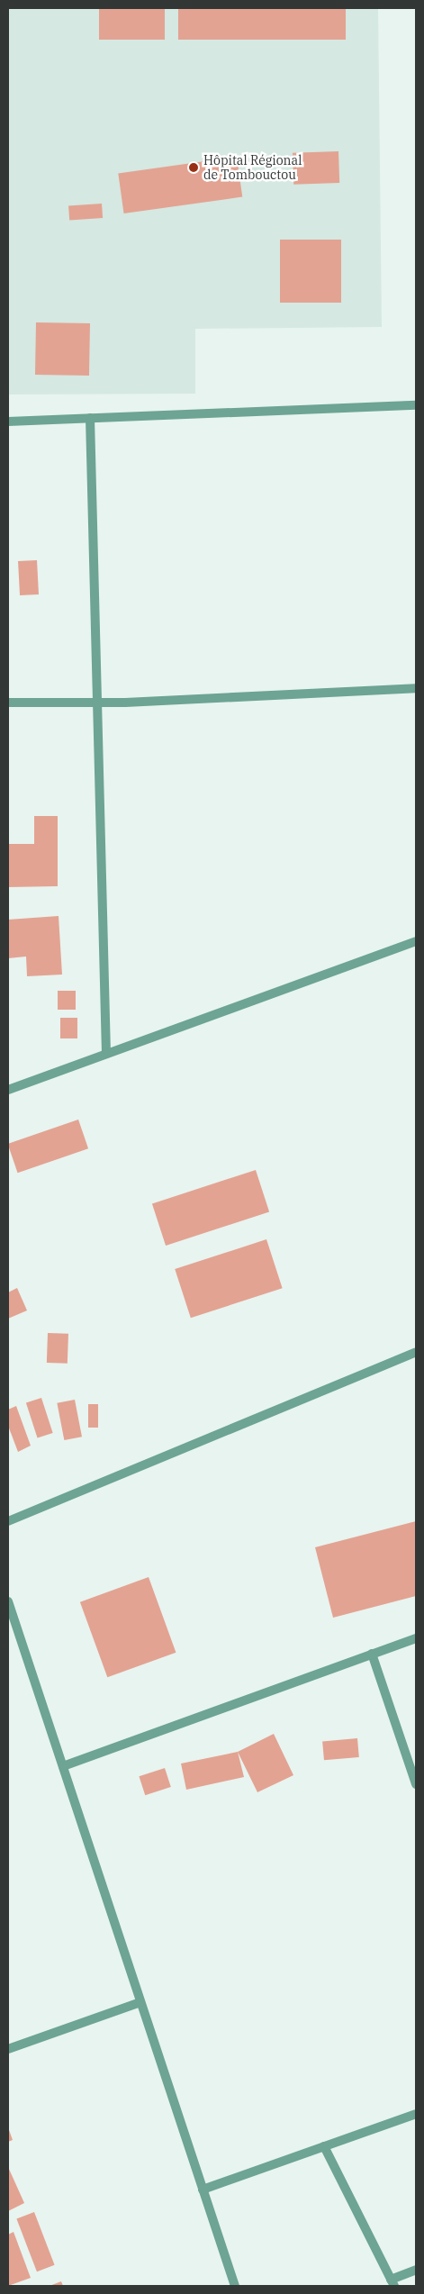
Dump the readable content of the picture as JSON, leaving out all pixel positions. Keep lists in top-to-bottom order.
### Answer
{
  "places": ["Hôpital Régional de Tombouctou"]
}
